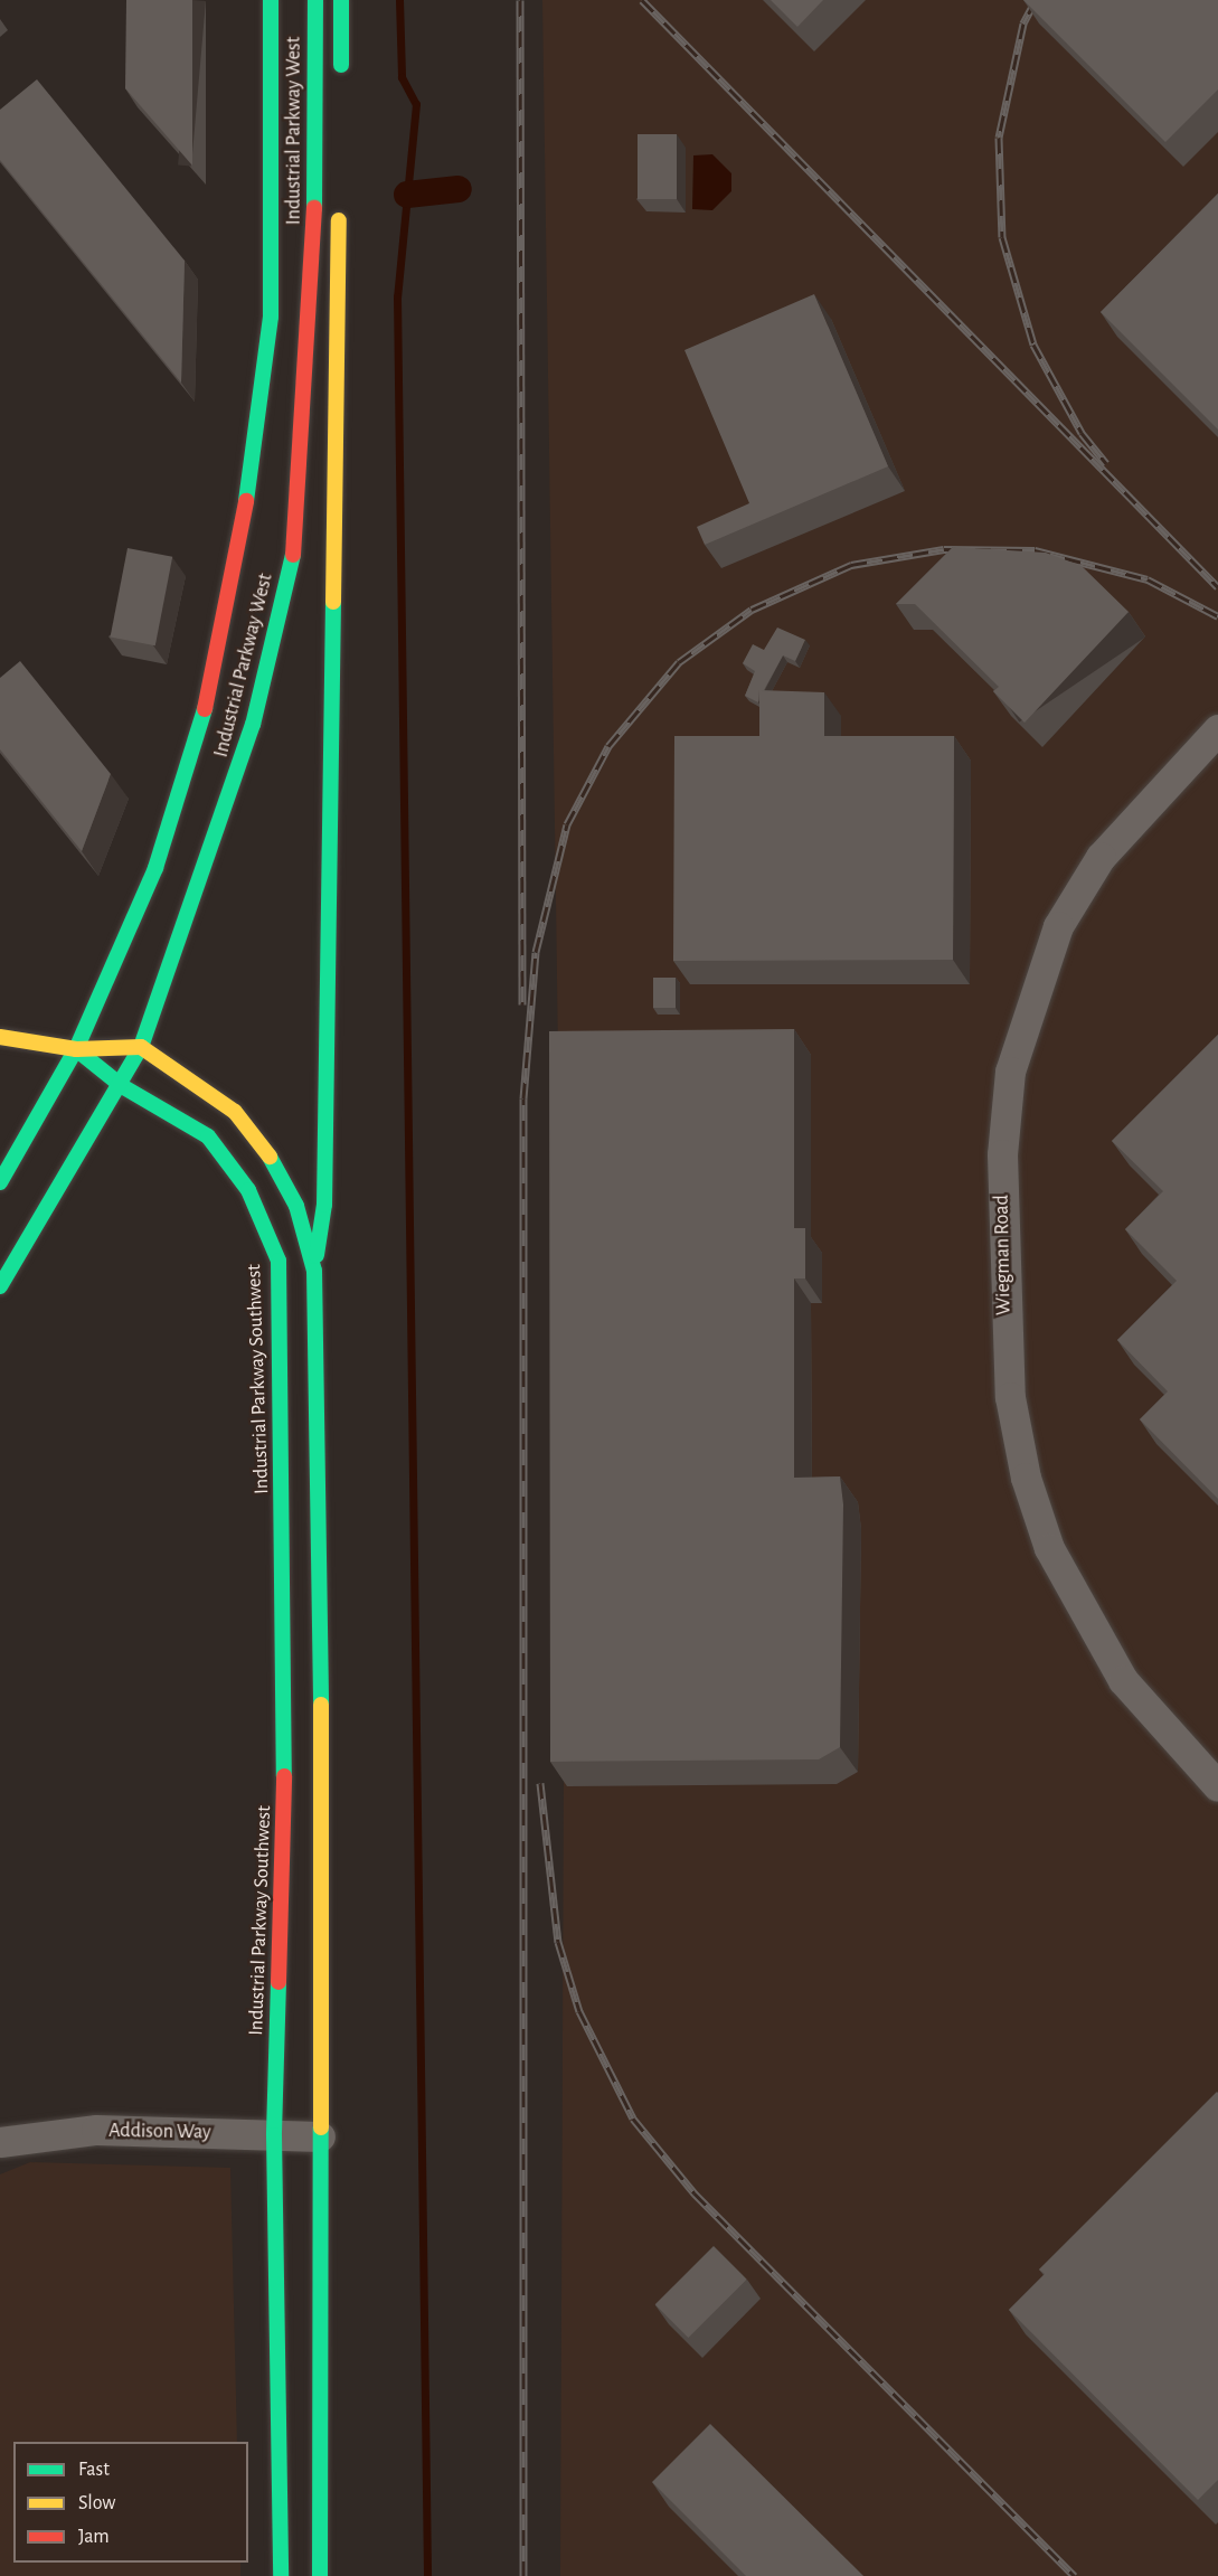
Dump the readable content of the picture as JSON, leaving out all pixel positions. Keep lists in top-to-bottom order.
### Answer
{
  "streets": {
    "main road": ["Industrial Parkway West", "Industrial Parkway Southwest"],
    "street": ["Wiegman Road", "Addison Way"]
  },
  "crossings": [
    ["Industrial Parkway West", "Industrial Parkway Southwest"],
    ["Industrial Parkway Southwest", "Addison Way"]
  ],
  "legend": ["Fast", "Slow", "Jam"]
}
